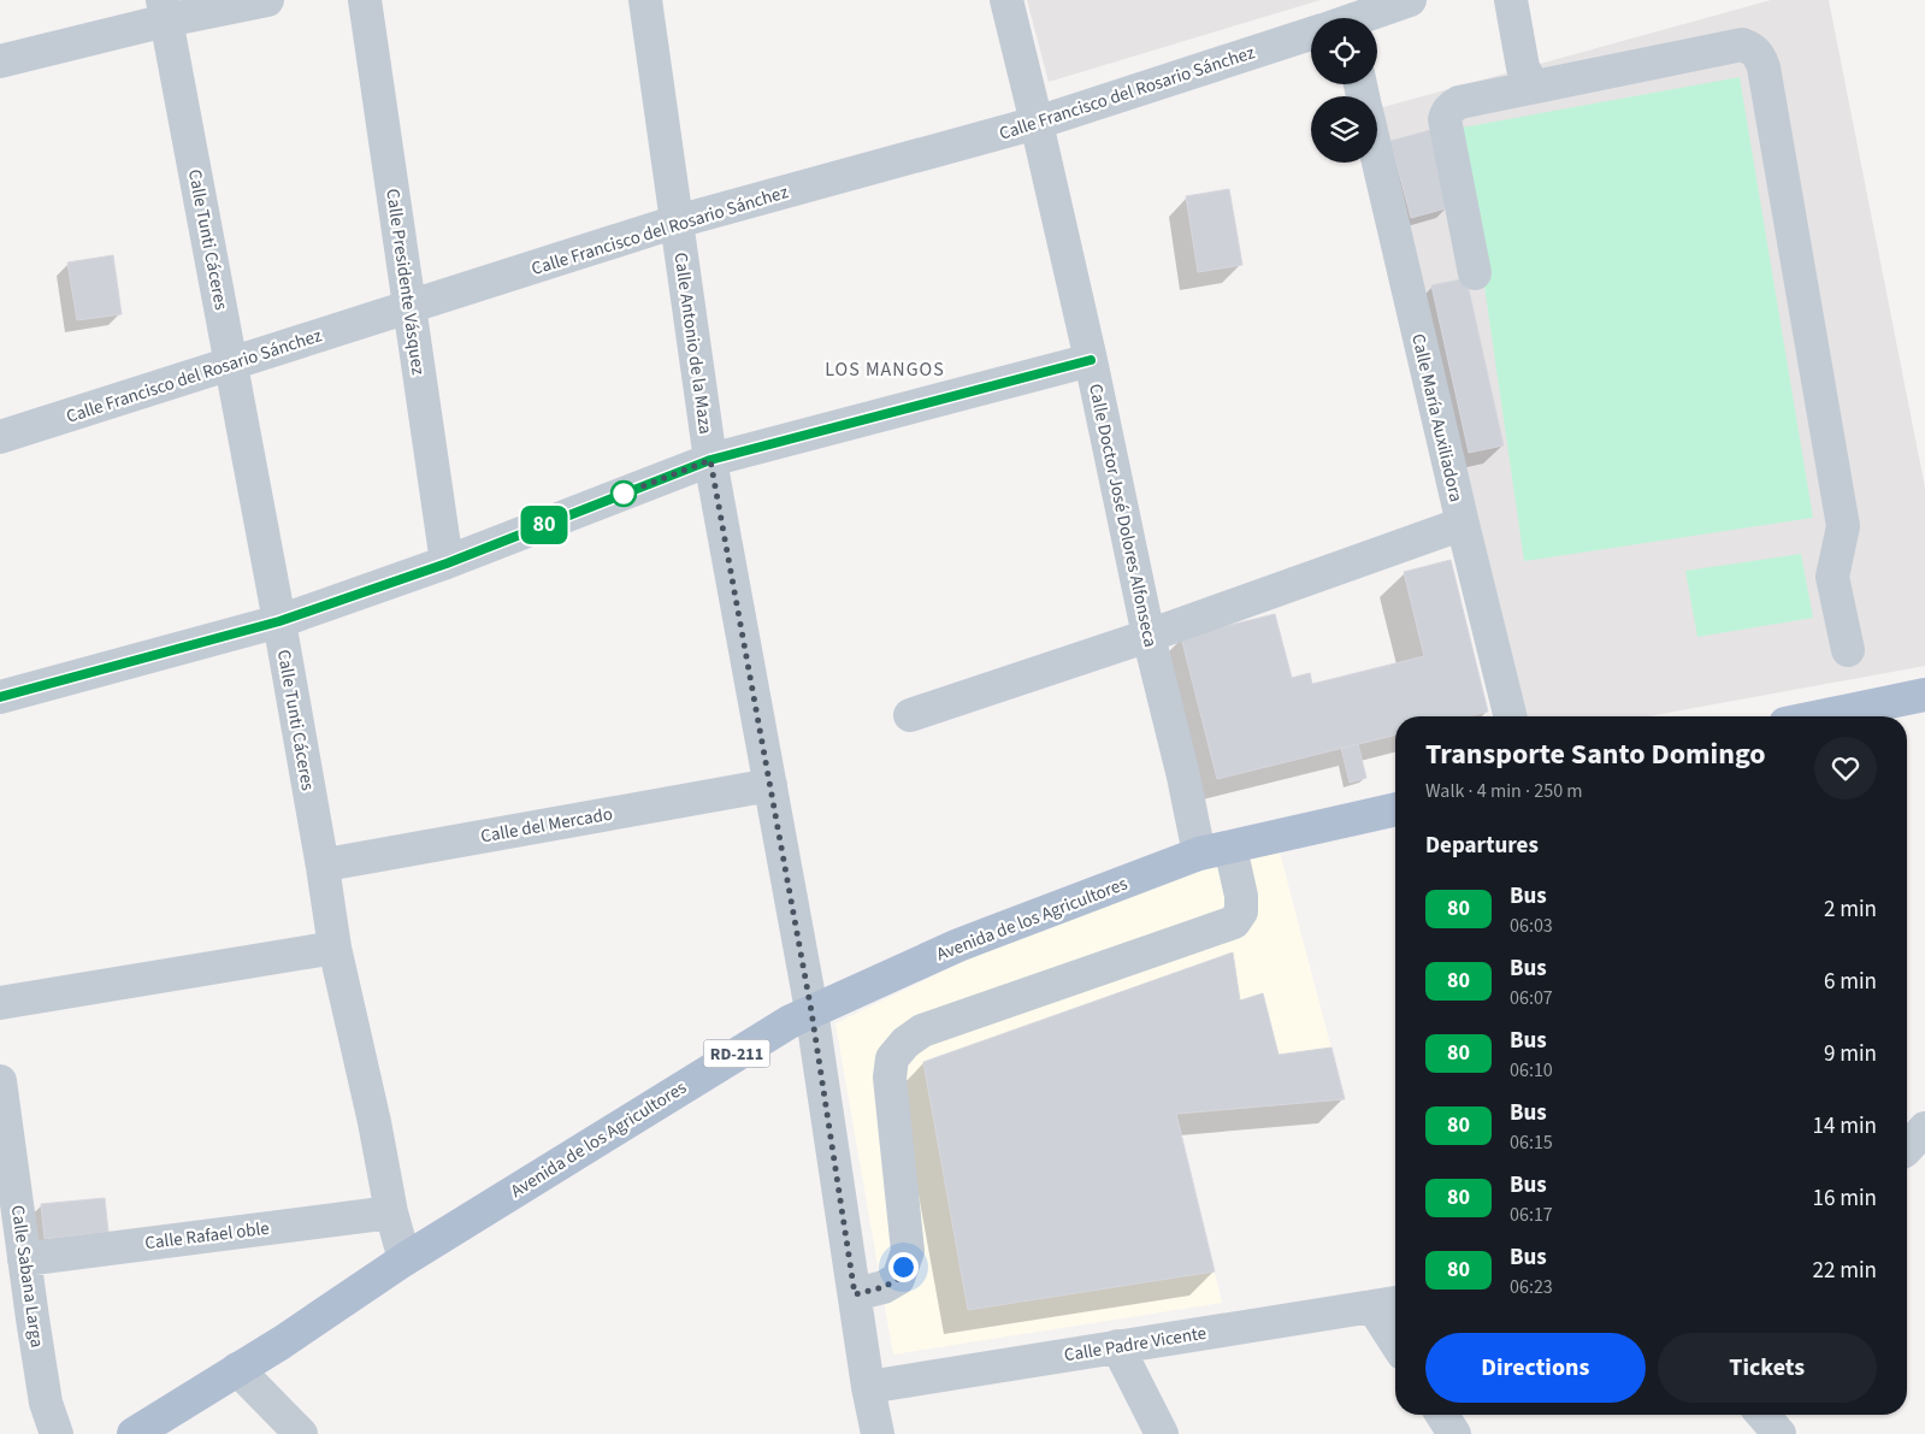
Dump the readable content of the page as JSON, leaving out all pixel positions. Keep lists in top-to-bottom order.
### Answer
{
  "streets": {
    "main road": ["Avenida de los Agricultores", "RD-211"],
    "street": [
      "Calle Francisco del Rosario Sánchez",
      "Calle Tunti Cáceres",
      "Calle Presidente Vásquez",
      "Calle Antonio de la Maza",
      "Calle María Auxiliadora",
      "Calle Doctor José Dolores Alfonseca",
      "Calle del Mercado",
      "Calle Rafael oble",
      "Calle Sabana Larga",
      "Calle Padre Vicente"
    ]
  },
  "crossings": [
    ["Calle Francisco del Rosario Sánchez", "Calle Tunti Cáceres"],
    ["Calle Francisco del Rosario Sánchez", "Calle Presidente Vásquez"],
    ["Calle Francisco del Rosario Sánchez", "Calle Antonio de la Maza"],
    ["Calle Francisco del Rosario Sánchez", "Calle Doctor José Dolores Alfonseca"],
    ["Calle Tunti Cáceres", "Calle del Mercado"],
    ["Calle Tunti Cáceres", "Avenida de los Agricultores"],
    ["Calle Tunti Cáceres", "Calle Rafael oble"],
    ["Calle Antonio de la Maza", "Calle Doctor José Dolores Alfonseca"],
    ["Calle Antonio de la Maza", "Calle del Mercado"],
    ["Calle Antonio de la Maza", "Avenida de los Agricultores"],
    ["Calle Antonio de la Maza", "Calle Padre Vicente"],
    ["Calle Doctor José Dolores Alfonseca", "Avenida de los Agricultores"],
    ["Calle Rafael oble", "Calle Sabana Larga"]
  ],
  "districts": ["LOS MANGOS"],
  "lines": ["bus line 80"],
  "page": {
    "on_map": "80",
    "heading": [
      ["Transporte Santo Domingo", "Walk · 4 min · 250 m"],
      "Departures"
    ],
    "list": [
      {
        "mark": "80",
        "name": "Bus",
        "note": "06:03",
        "value": "2 min"
      },
      {
        "mark": "80",
        "name": "Bus",
        "note": "06:07",
        "value": "6 min"
      },
      {
        "mark": "80",
        "name": "Bus",
        "note": "06:10",
        "value": "9 min"
      },
      {
        "mark": "80",
        "name": "Bus",
        "note": "06:15",
        "value": "14 min"
      },
      {
        "mark": "80",
        "name": "Bus",
        "note": "06:17",
        "value": "16 min"
      },
      {
        "mark": "80",
        "name": "Bus",
        "note": "06:23",
        "value": "22 min"
      }
    ],
    "buttons": ["Directions", "Tickets"]
  }
}
